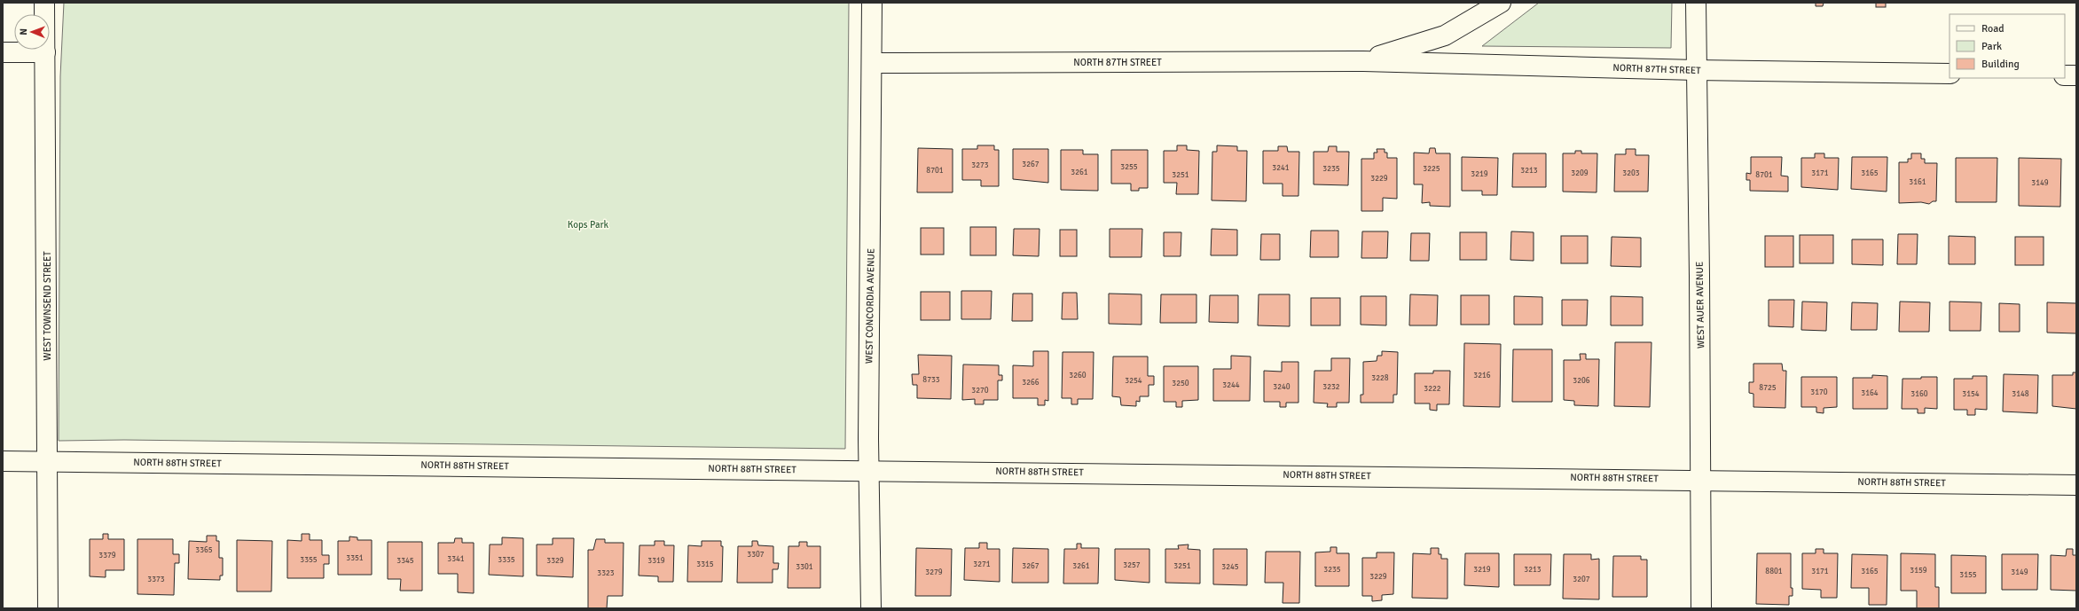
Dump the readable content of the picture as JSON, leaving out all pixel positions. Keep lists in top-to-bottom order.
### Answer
{
  "streets": {
    "street": [
      "NORTH 87TH STREET",
      "WEST AUER AVENUE",
      "WEST TOWNSEND STREET",
      "WEST CONCORDIA AVENUE",
      "NORTH 88TH STREET"
    ]
  },
  "crossings": [
    ["NORTH 87TH STREET", "WEST AUER AVENUE"],
    ["NORTH 87TH STREET", "WEST CONCORDIA AVENUE"],
    ["WEST AUER AVENUE", "NORTH 88TH STREET"],
    ["WEST TOWNSEND STREET", "NORTH 88TH STREET"],
    ["WEST CONCORDIA AVENUE", "NORTH 88TH STREET"]
  ],
  "parks": ["Kops Park"],
  "house_numbers": [
    "3267",
    "3273",
    "3255",
    "3241",
    "3235",
    "3225",
    "8701",
    "3213",
    "3261",
    "3209",
    "3203",
    "3171",
    "3165",
    "3219",
    "3251",
    "8701",
    "3229",
    "3161",
    "3149",
    "3260",
    "3216",
    "3228",
    "8733",
    "3254",
    "3206",
    "3266",
    "3250",
    "3244",
    "3240",
    "3232",
    "8725",
    "3222",
    "3270",
    "3170",
    "3164",
    "3160",
    "3154",
    "3148",
    "3365",
    "3307",
    "3379",
    "3351",
    "3341",
    "3355",
    "3335",
    "3345",
    "3329",
    "3319",
    "3315",
    "3271",
    "3257",
    "3267",
    "3261",
    "3251",
    "3301",
    "3245",
    "3235",
    "3219",
    "3213",
    "3159",
    "8801",
    "3171",
    "3165",
    "3279",
    "3149",
    "3323",
    "3155",
    "3229",
    "3373",
    "3207"
  ],
  "legend": ["Road", "Park", "Building"],
  "north": "left"
}
